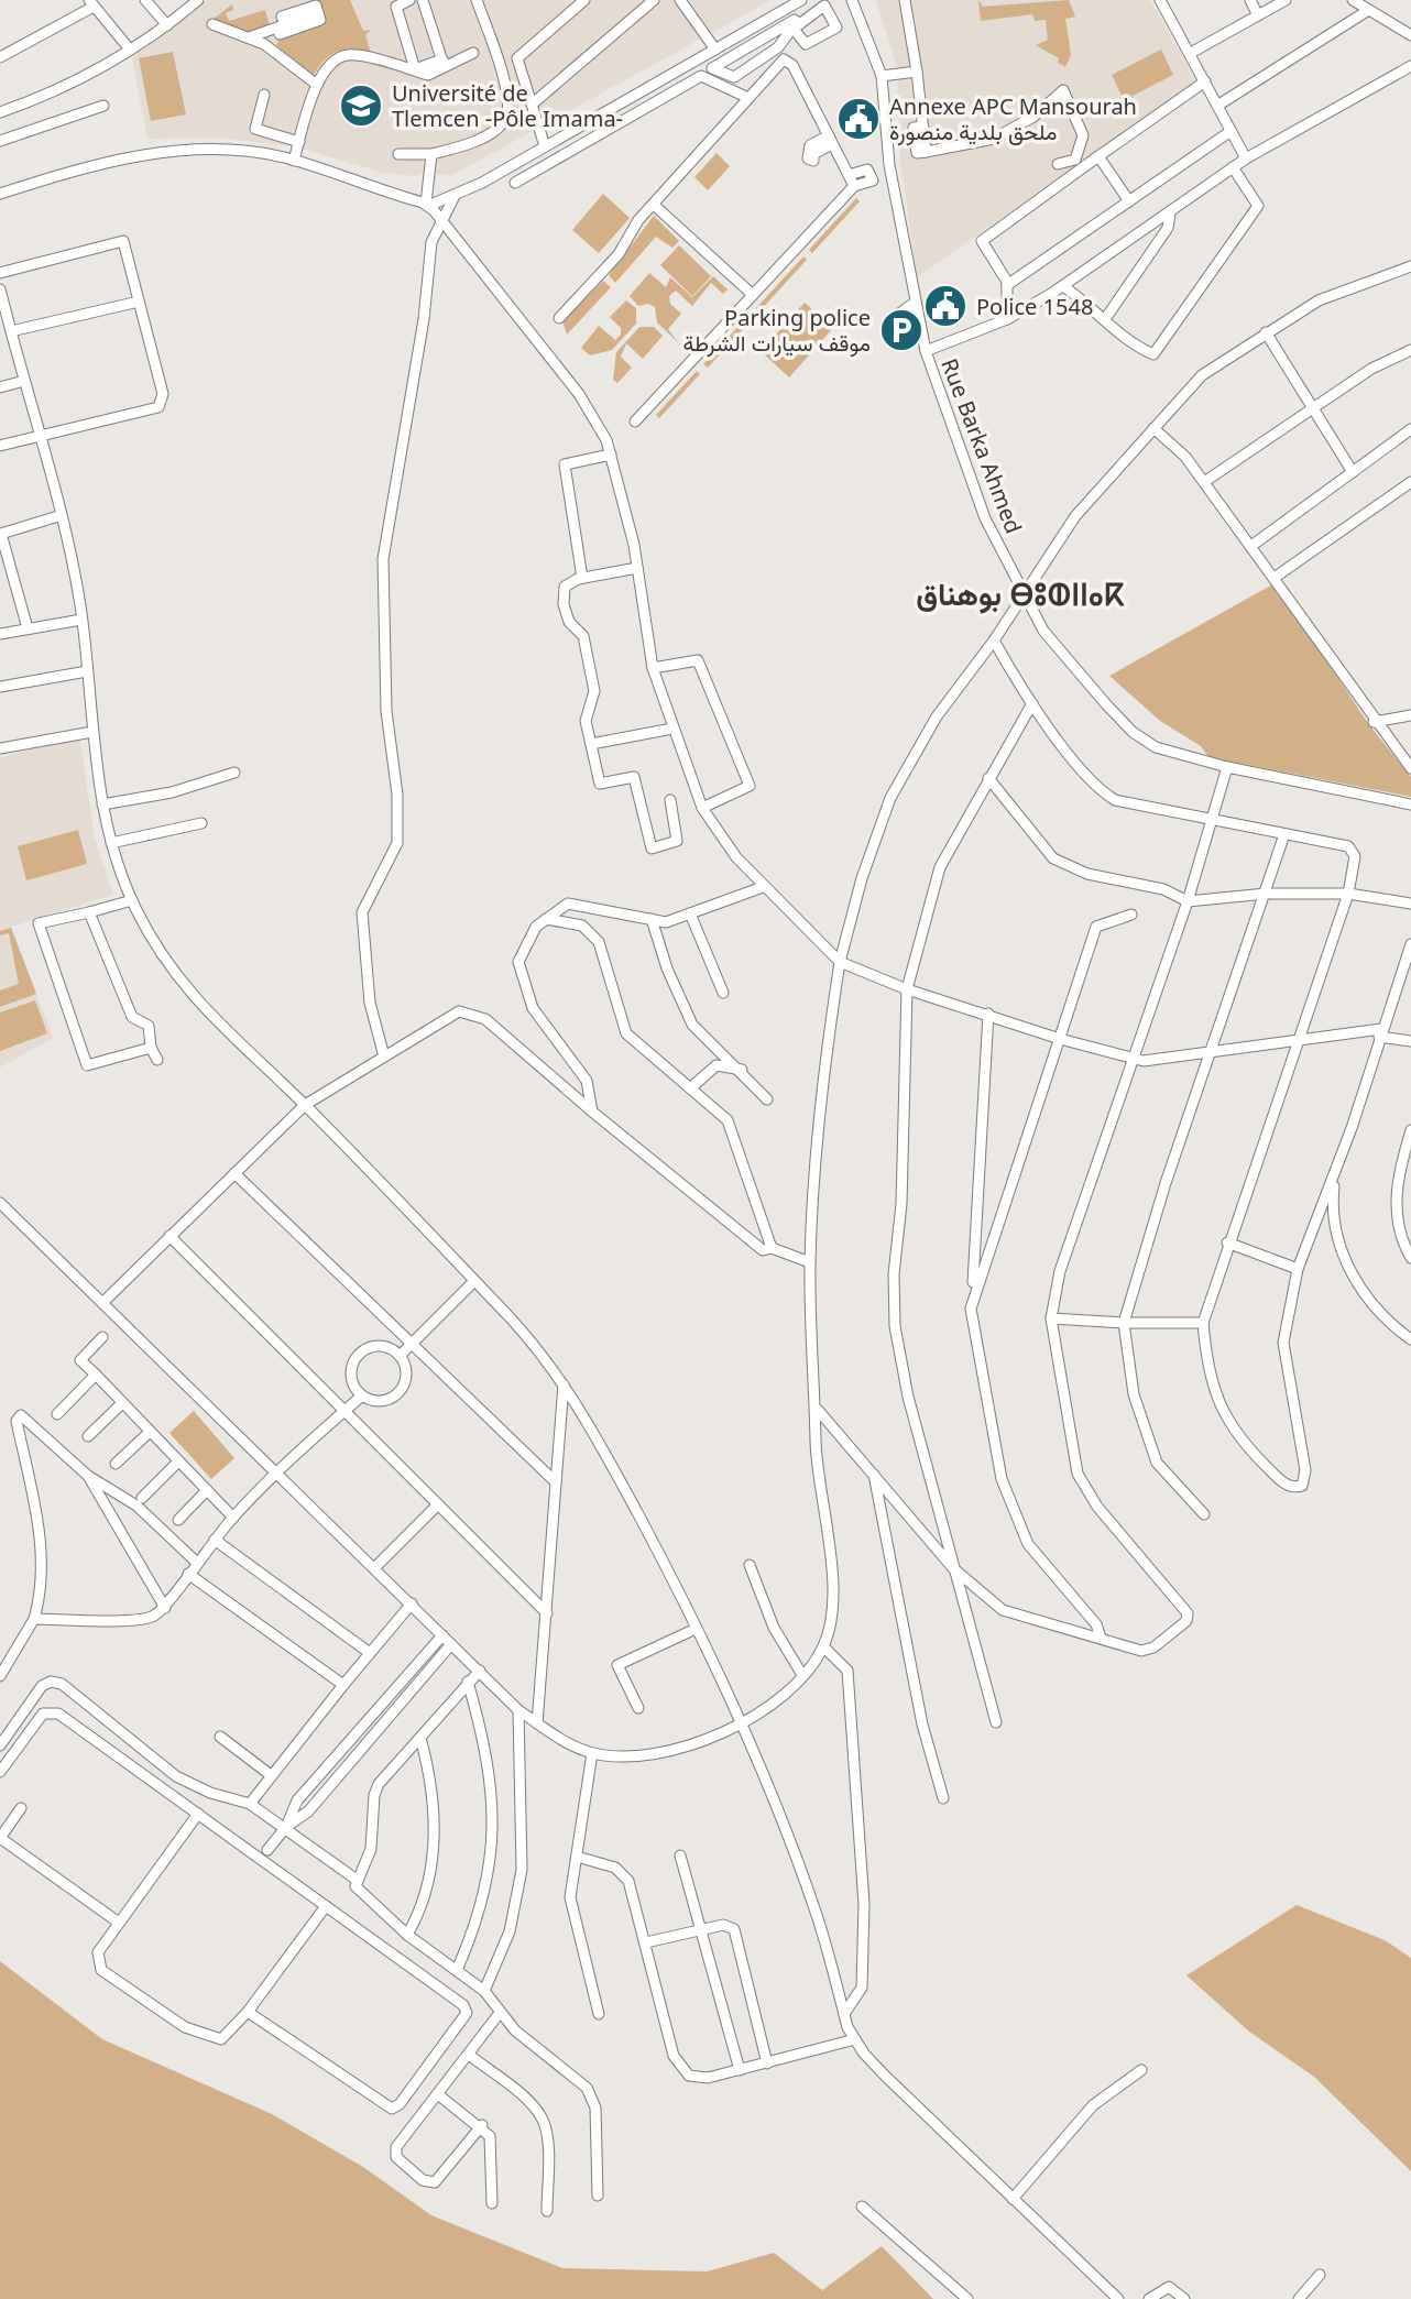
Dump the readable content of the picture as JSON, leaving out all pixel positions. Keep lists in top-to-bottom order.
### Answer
{
  "streets": {
    "street": ["Rue Barka Ahmed"]
  },
  "districts": ["بوهناق ⴱⵓⵀⵏⵏⴰⴽ"],
  "places": {
    "school or university": ["Université de Tlemcen -Pôle Imama-"],
    "public building": ["Annexe APC Mansourah ملحق بلدية منصورة", "Police 1548"],
    "parking": ["Parking police موقف سيارات الشرطة"]
  }
}
